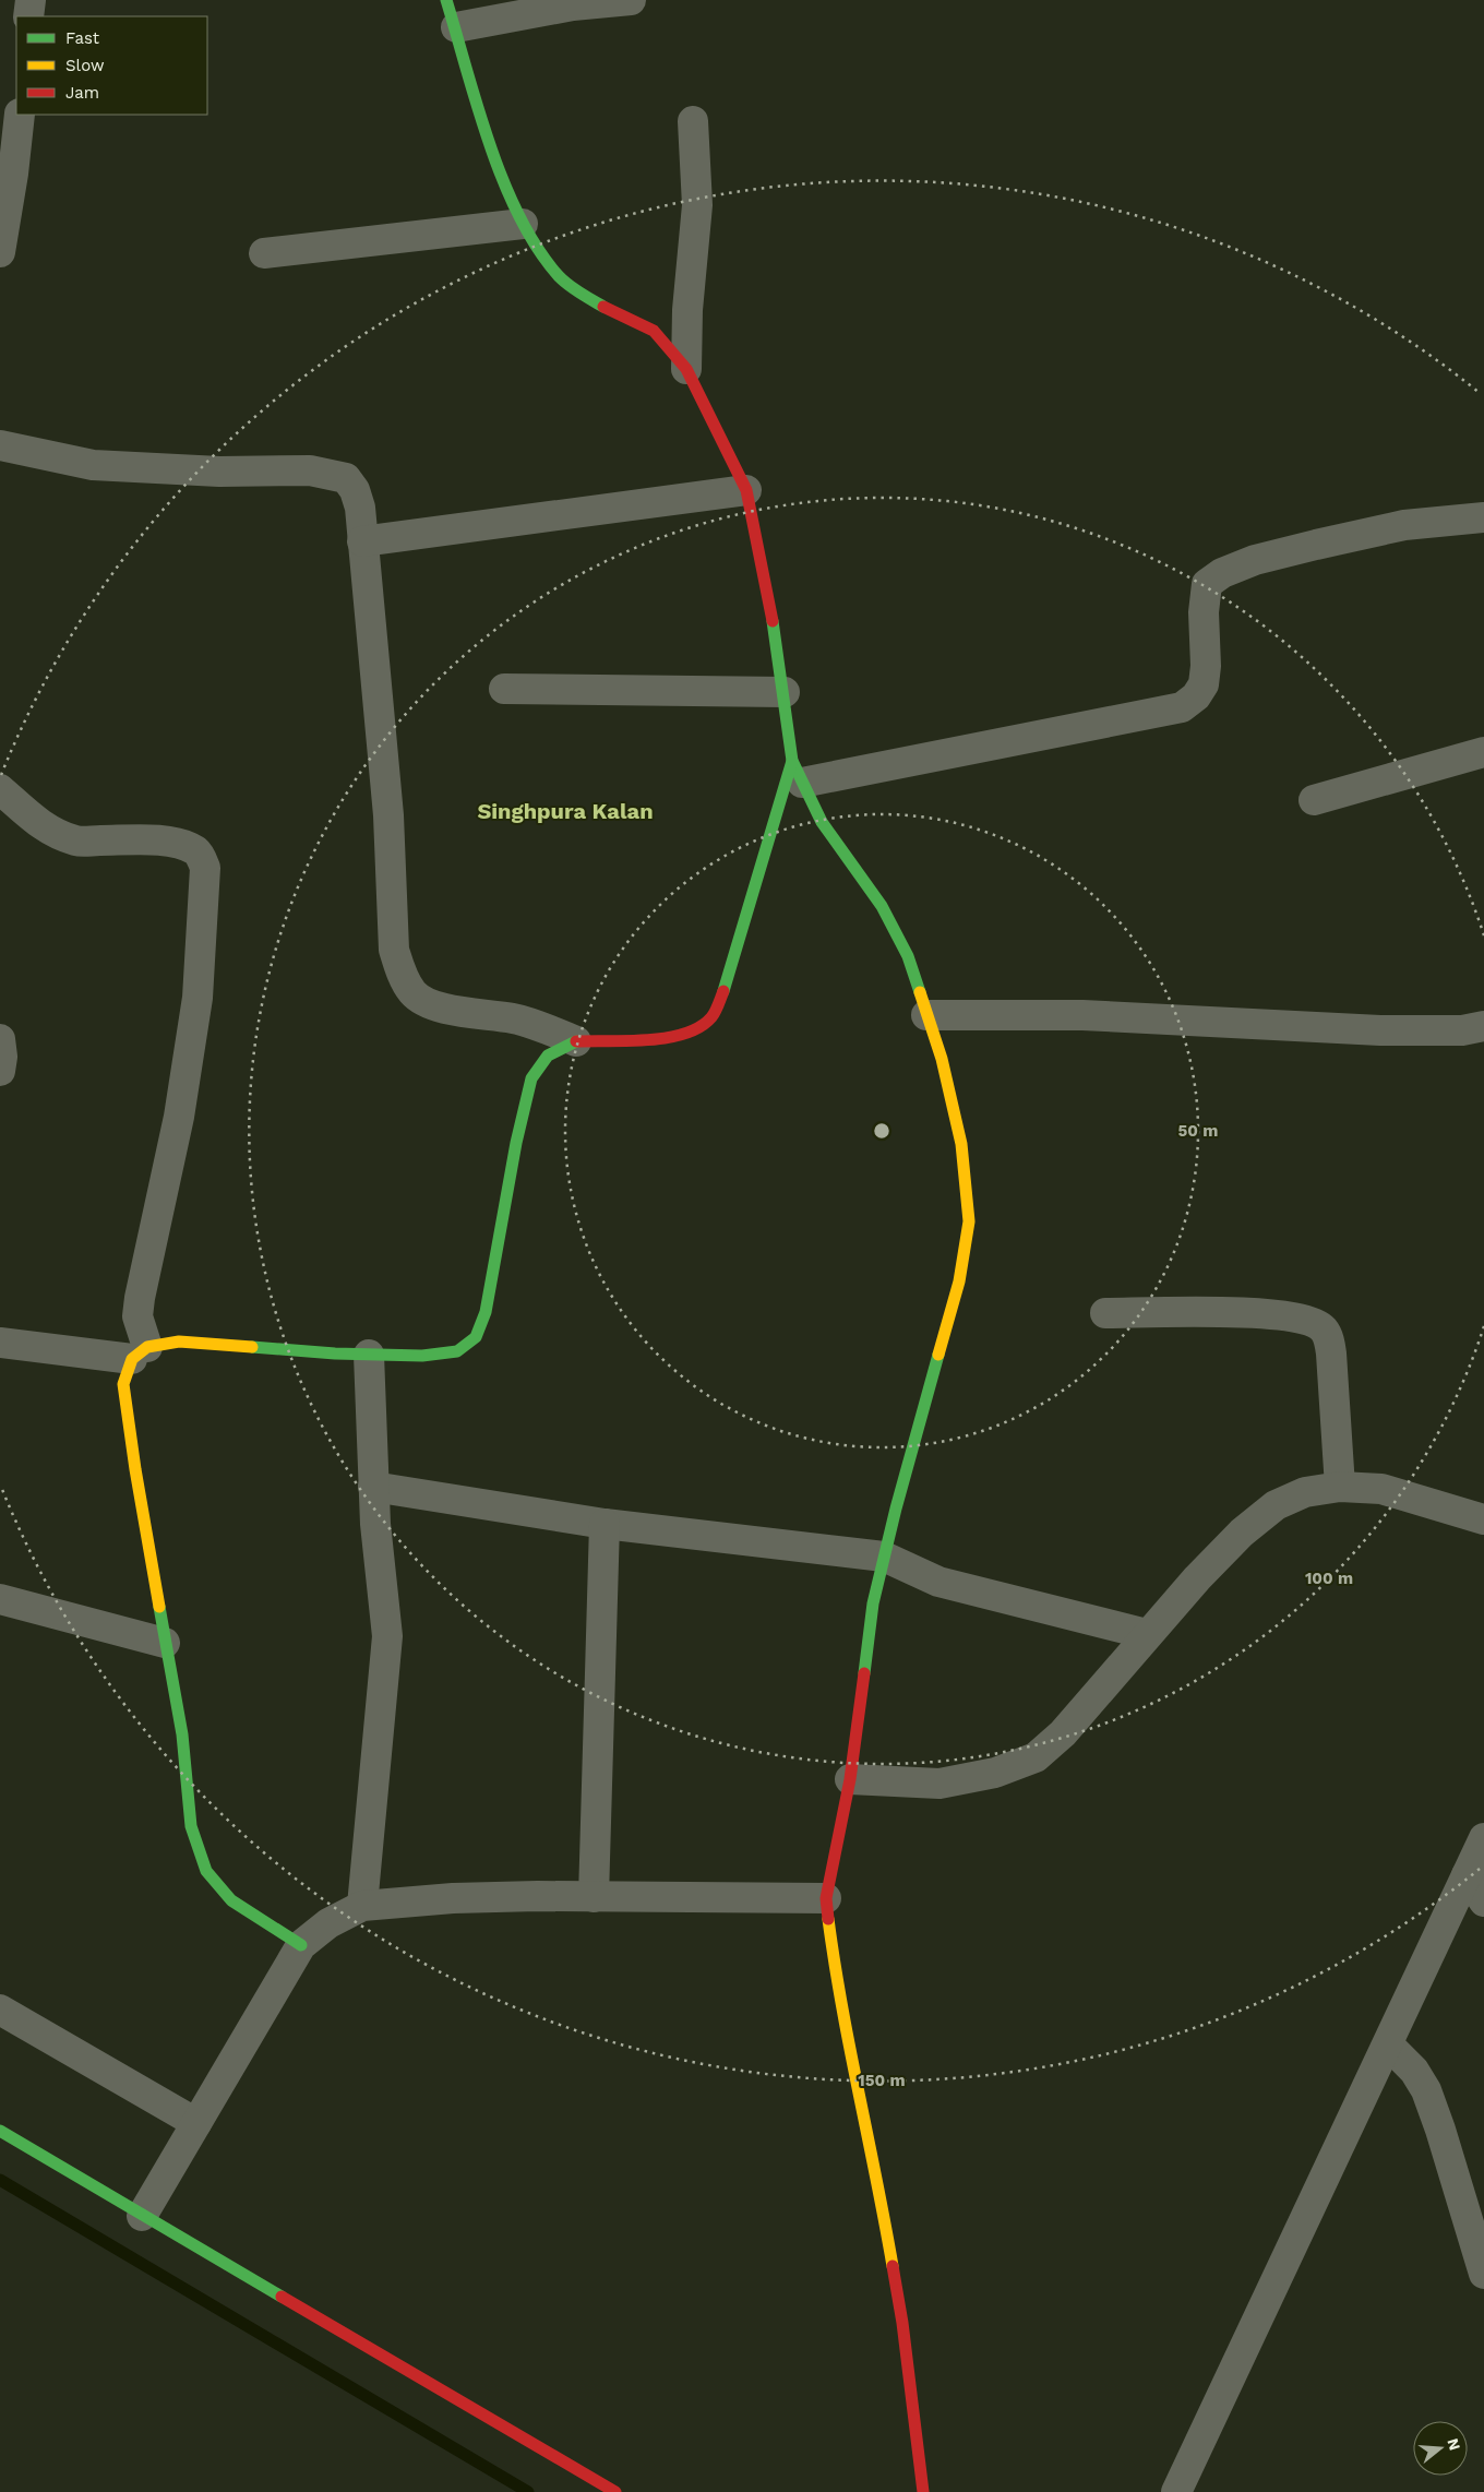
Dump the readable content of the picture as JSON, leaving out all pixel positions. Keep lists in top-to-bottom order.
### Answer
{
  "districts": ["Singhpura Kalan"],
  "legend": ["Fast", "Slow", "Jam"],
  "north": "right",
  "rings": ["50 m", "100 m", "150 m"]
}
